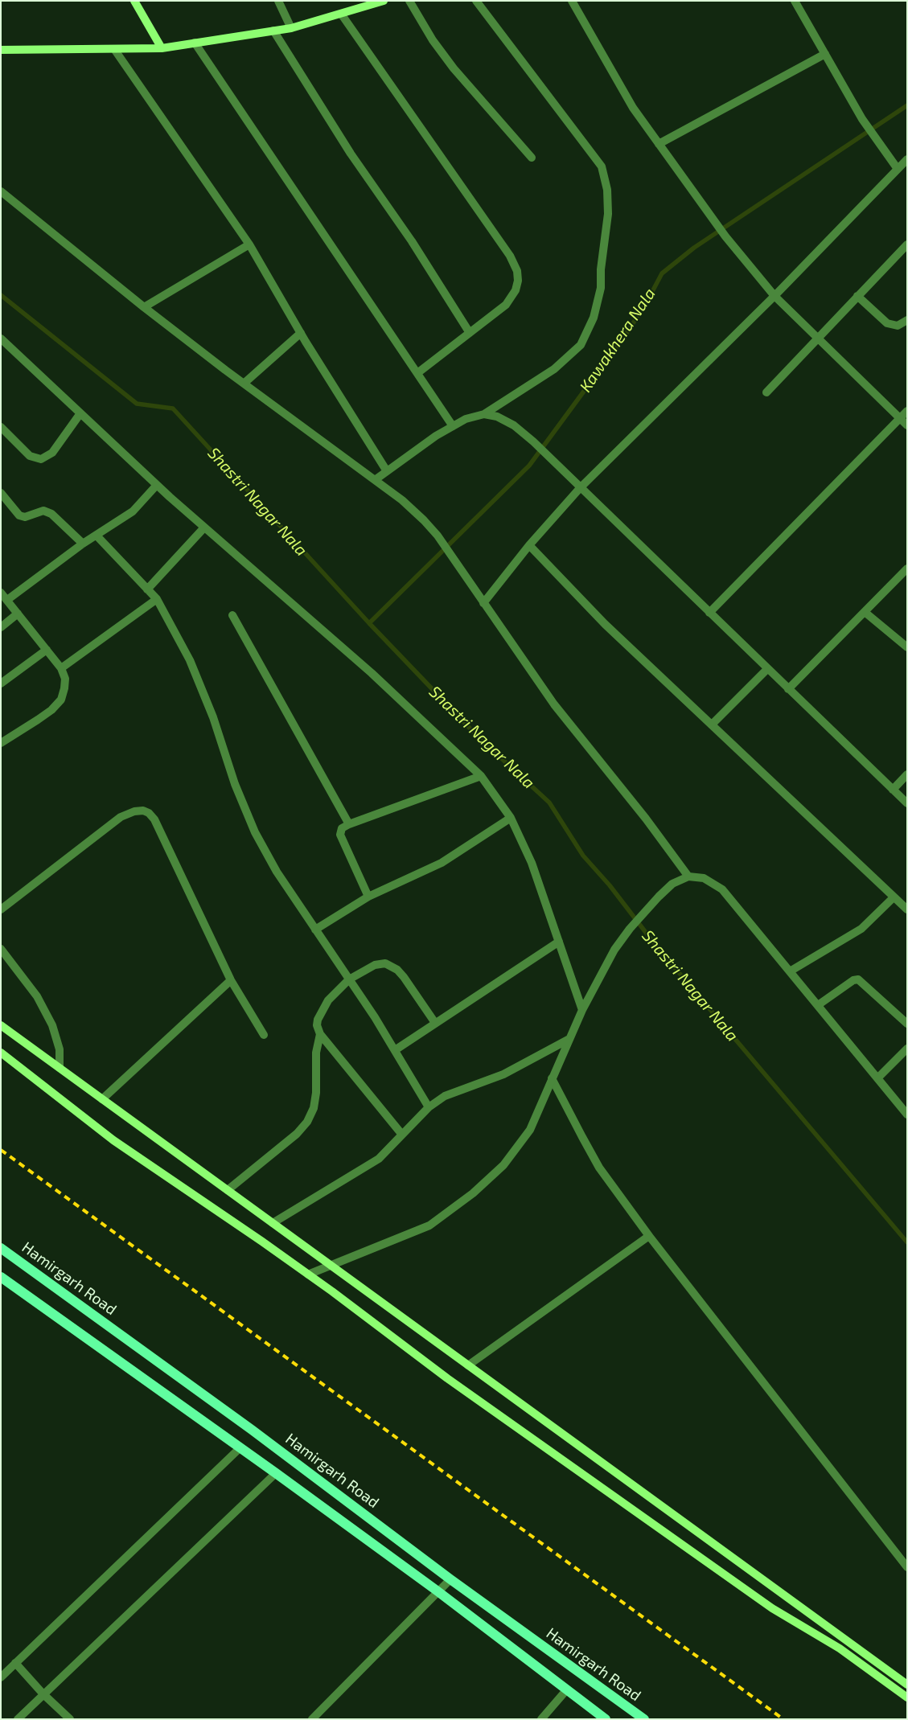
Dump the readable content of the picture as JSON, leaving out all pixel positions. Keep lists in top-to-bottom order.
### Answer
{
  "streets": {
    "main road": ["Hamirgarh Road"]
  },
  "water": ["Kawakhera Nala", "Shastri Nagar Nala"]
}
